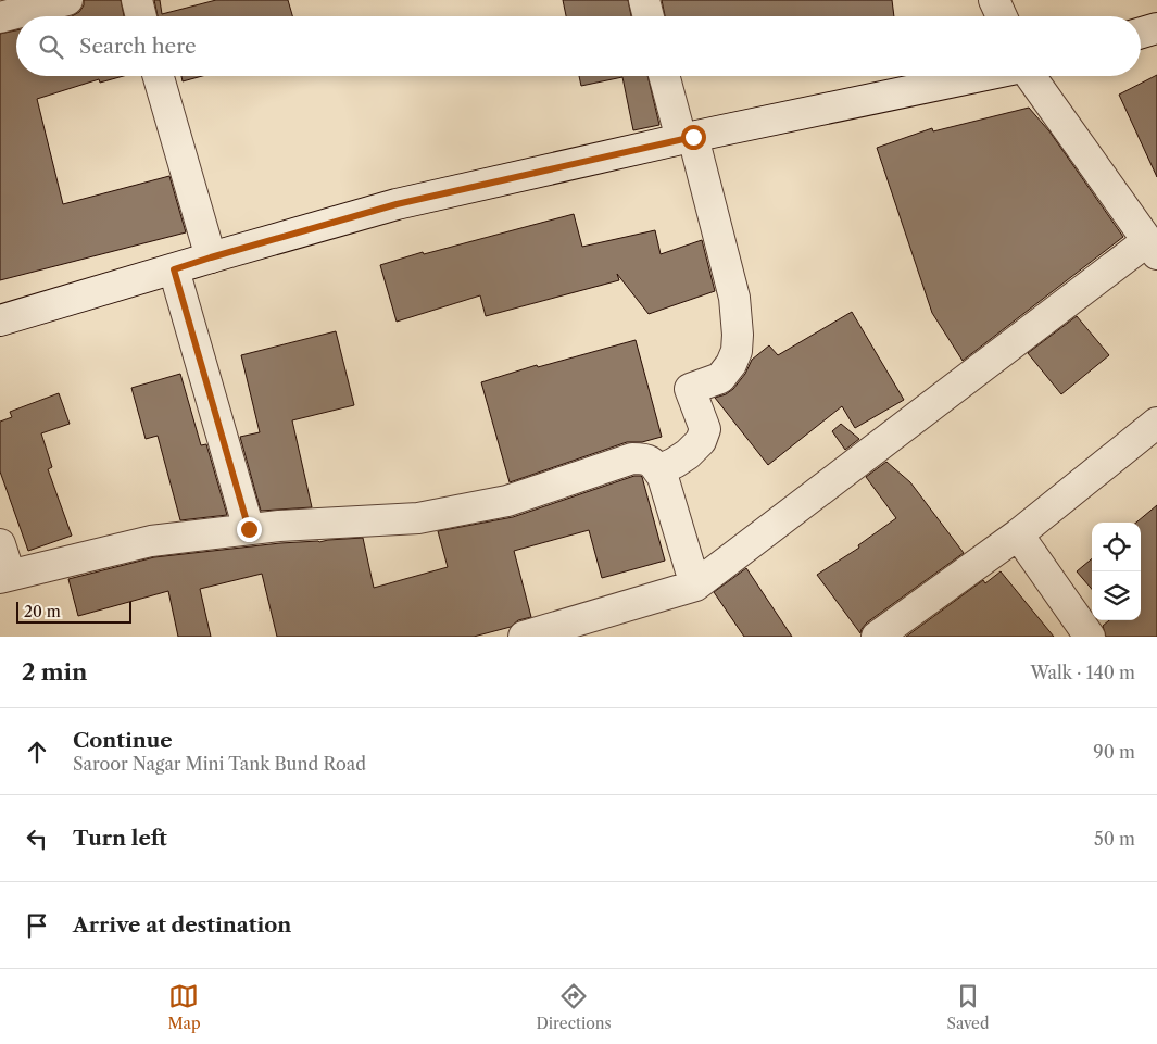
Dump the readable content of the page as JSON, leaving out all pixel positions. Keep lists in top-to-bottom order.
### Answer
{
  "scale_bar": "20 m",
  "page": {
    "search": "Search here",
    "scale": "20 m",
    "heading": ["2 min", "Walk · 140 m"],
    "list": [
      ["Continue", "Saroor Nagar Mini Tank Bund Road", "90 m"],
      ["Turn left", "50 m"],
      "Arrive at destination"
    ],
    "nav": ["Map", "Directions", "Saved"]
  }
}
